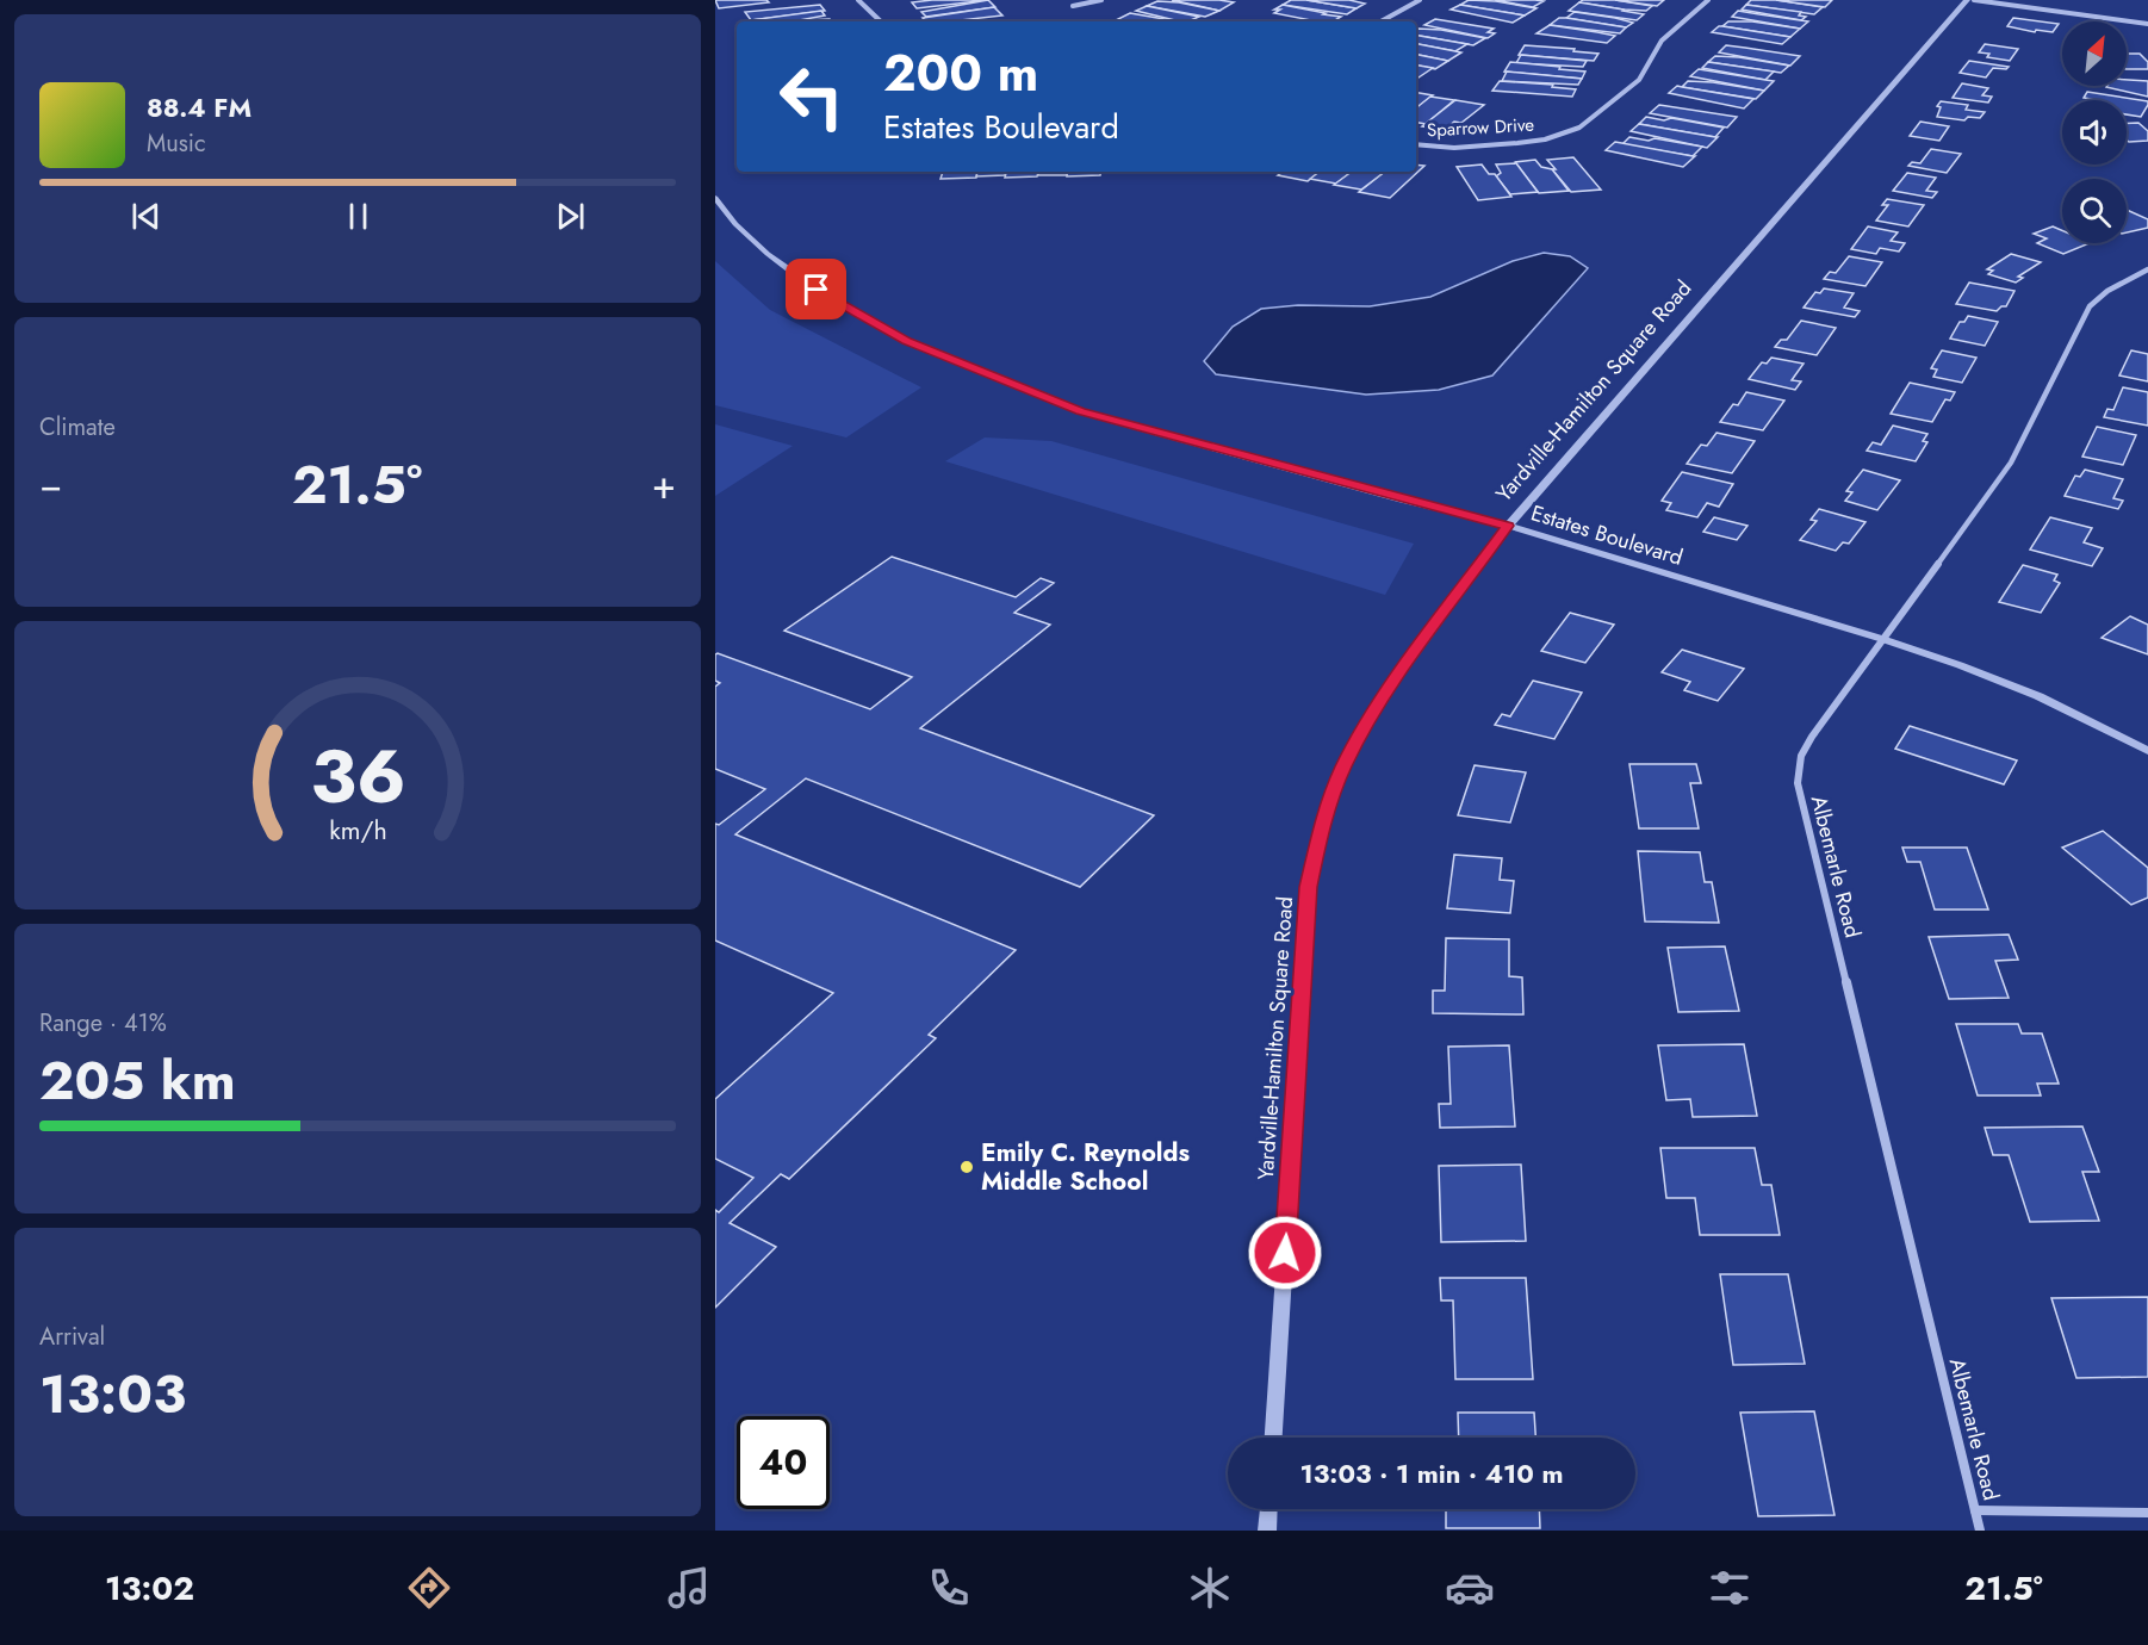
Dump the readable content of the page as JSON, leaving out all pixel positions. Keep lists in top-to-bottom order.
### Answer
{
  "streets": {
    "street": [
      "Sparrow Drive",
      "Yardville-Hamilton Square Road",
      "Estates Boulevard",
      "Albemarle Road"
    ]
  },
  "crossings": [
    ["Yardville-Hamilton Square Road", "Estates Boulevard"],
    ["Estates Boulevard", "Albemarle Road"]
  ],
  "places": ["Emily C. Reynolds Middle School"],
  "north": "top right",
  "page": {
    "turn": ["200 m", "Estates Boulevard"],
    "song": ["88.4 FM", "Music"],
    "tile": [
      "Climate",
      ["Range · 41%", "205 km"],
      ["Arrival", "13:03"]
    ],
    "heat": ["−", "21.5°", "+"],
    "limit": "40",
    "trip": "13:03 · 1 min · 410 m",
    "tabs": ["13:02", "21.5°"],
    "gauge": ["36", "km/h"]
  }
}
